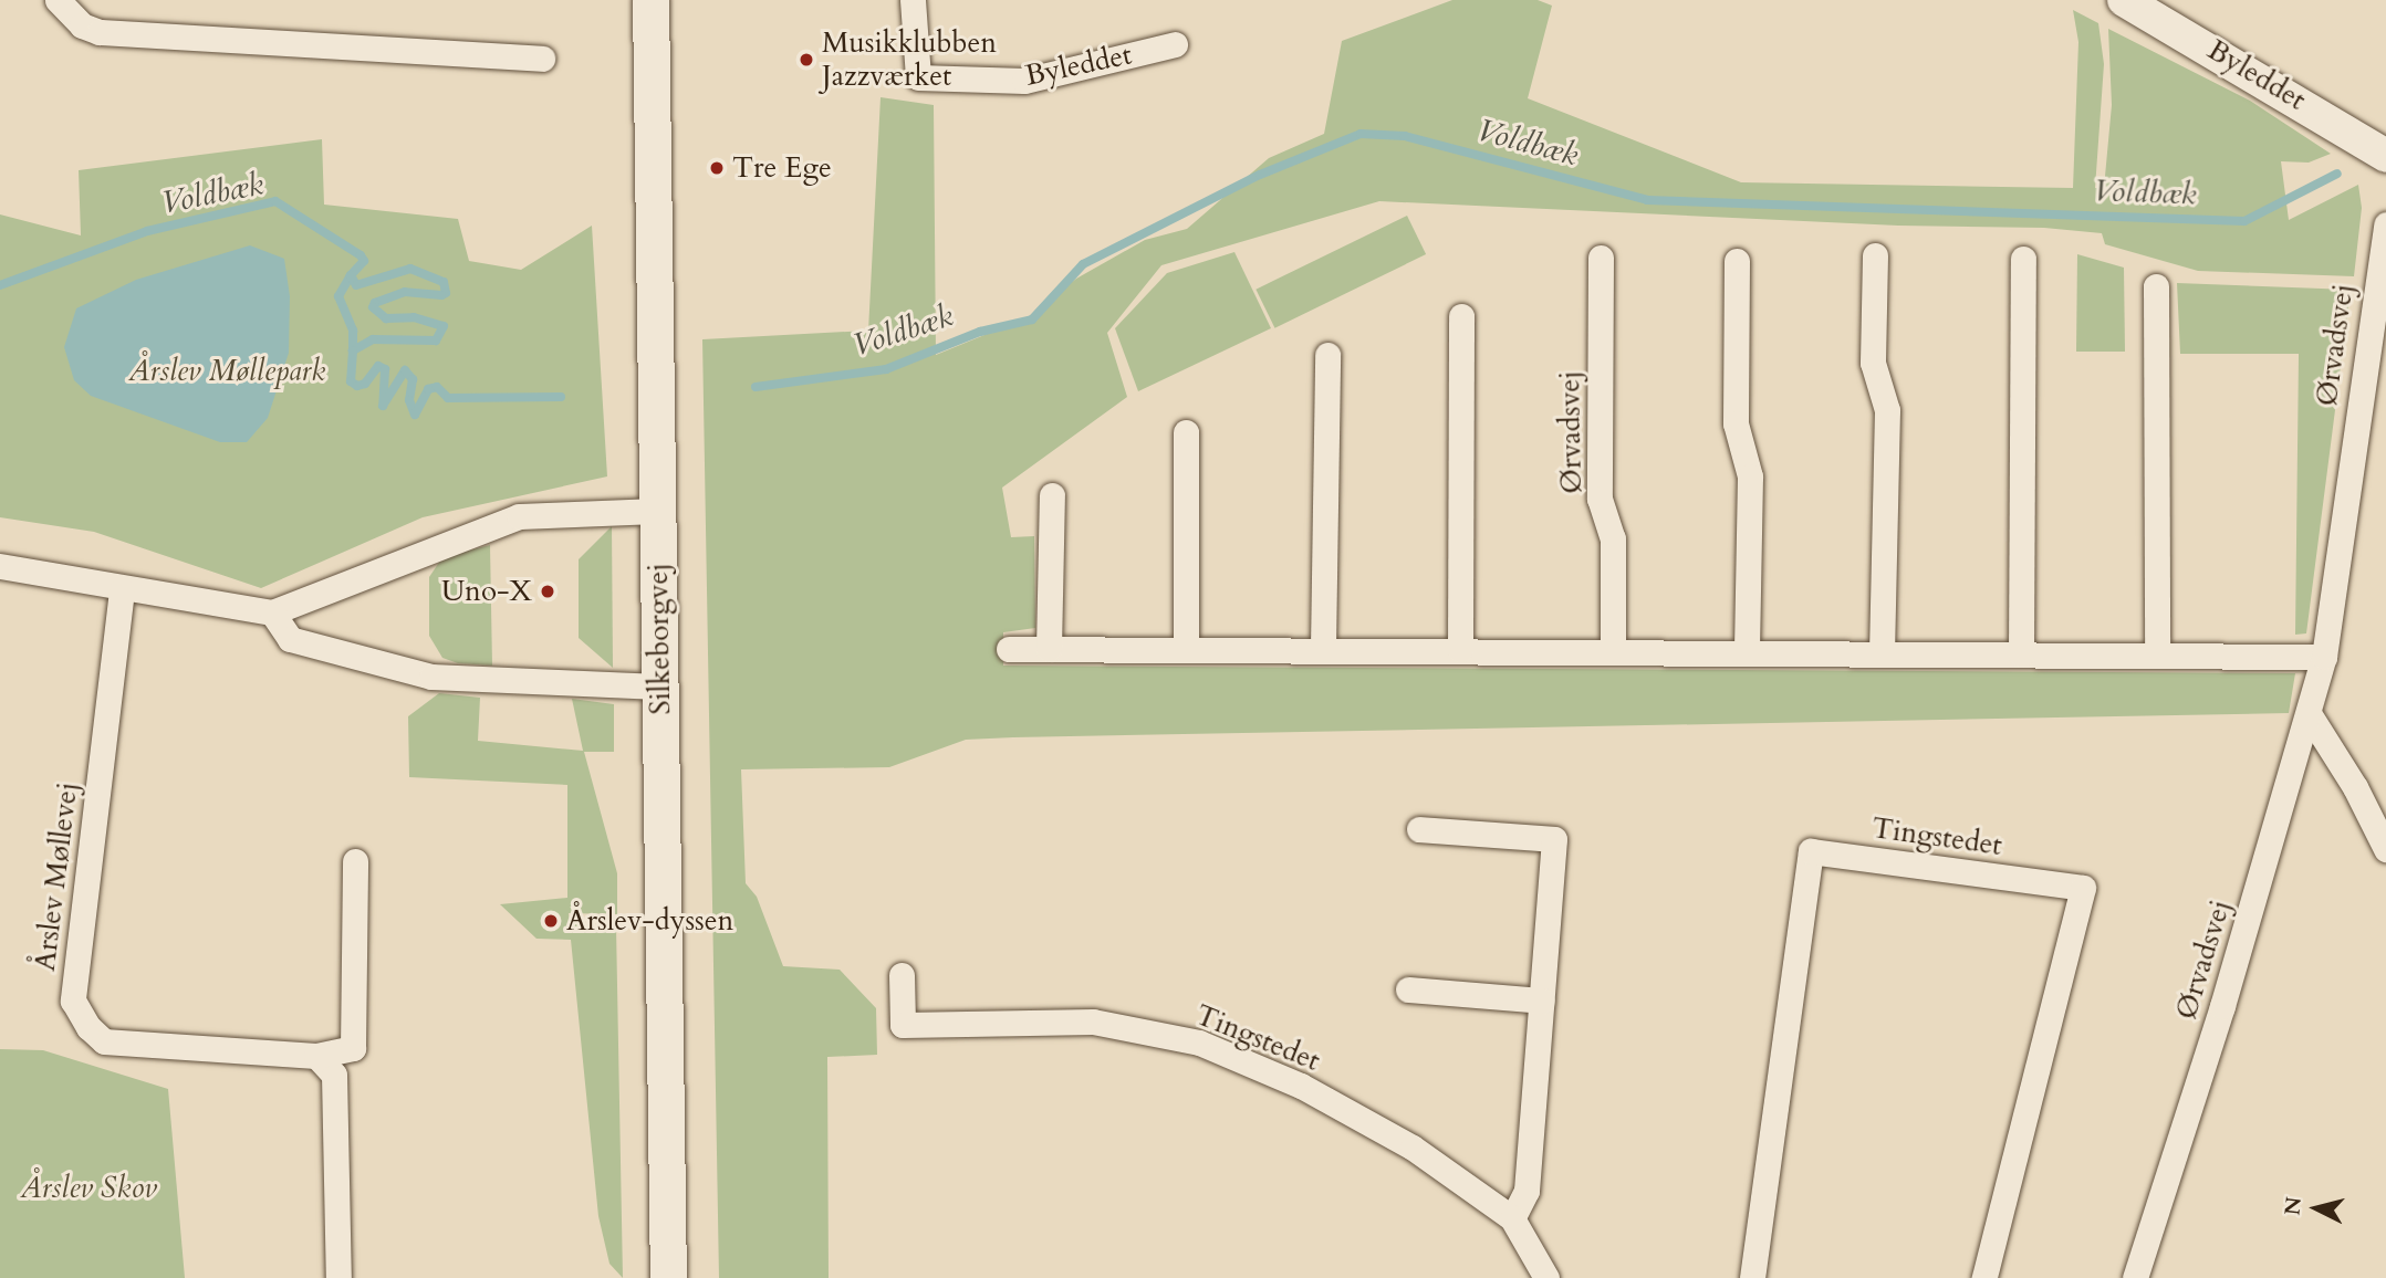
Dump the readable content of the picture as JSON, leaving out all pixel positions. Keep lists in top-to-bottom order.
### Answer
{
  "streets": {
    "main road": ["Silkeborgvej"],
    "street": [
      "Byleddet",
      "Ørvadsvej",
      "Tingstedet",
      "Årslev Møllevej"
    ]
  },
  "water": ["Voldbæk"],
  "parks": ["Årslev Møllepark", "Årslev Skov"],
  "places": [
    "Musikklubben Jazzværket",
    "Tre Ege",
    "Uno-X",
    "Årslev-dyssen"
  ],
  "north": "left"
}
